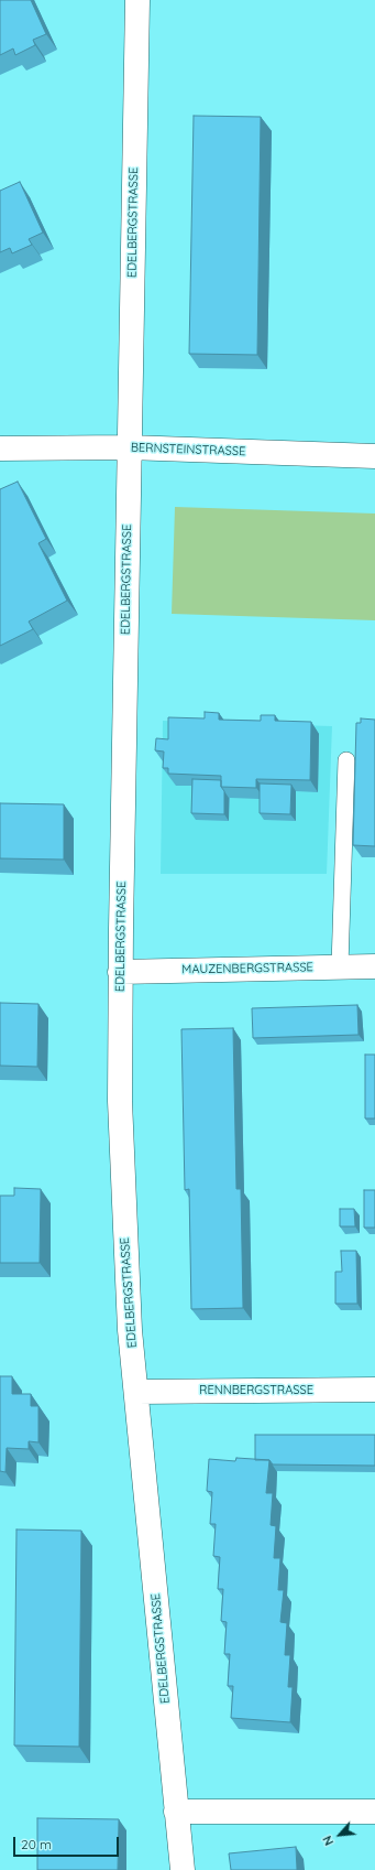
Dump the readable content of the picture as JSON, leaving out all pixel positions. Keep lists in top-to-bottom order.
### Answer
{
  "streets": {
    "street": [
      "EDELBERGSTRASSE",
      "BERNSTEINSTRASSE",
      "MAUZENBERGSTRASSE",
      "RENNBERGSTRASSE"
    ]
  },
  "crossings": [
    ["EDELBERGSTRASSE", "BERNSTEINSTRASSE"],
    ["EDELBERGSTRASSE", "MAUZENBERGSTRASSE"],
    ["EDELBERGSTRASSE", "RENNBERGSTRASSE"]
  ],
  "scale_bar": "20 m",
  "north": "bottom left"
}
